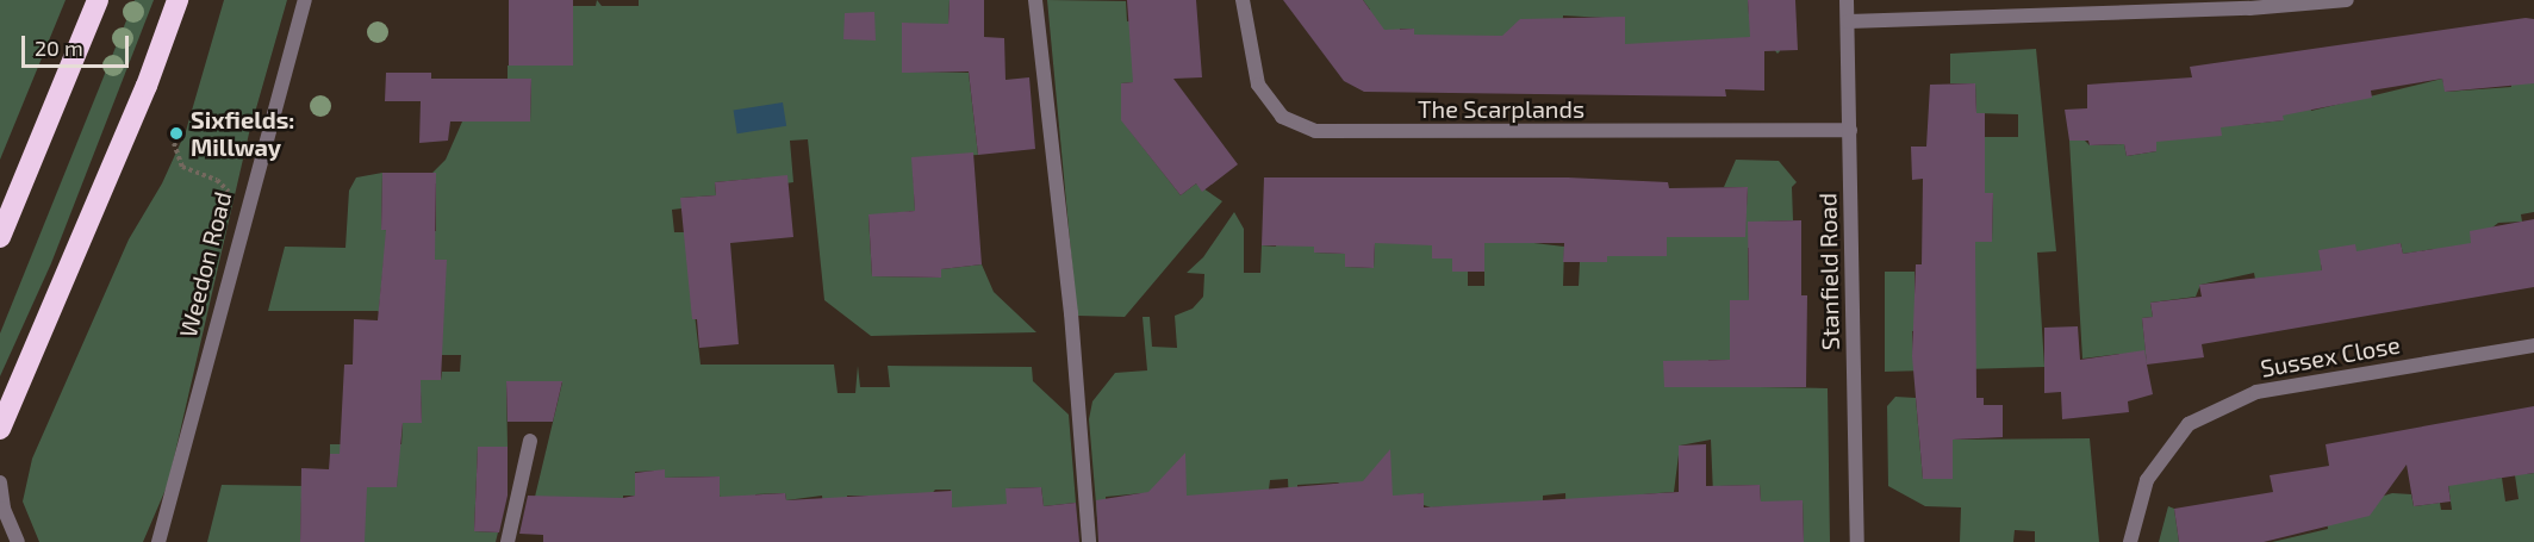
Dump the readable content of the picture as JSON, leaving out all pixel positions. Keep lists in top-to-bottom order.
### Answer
{
  "streets": {
    "street": [
      "The Scarplands",
      "Weedon Road",
      "Stanfield Road",
      "Sussex Close"
    ]
  },
  "crossings": [
    ["The Scarplands", "Stanfield Road"]
  ],
  "places": ["Sixfields: Millway"],
  "scale_bar": "20 m"
}
